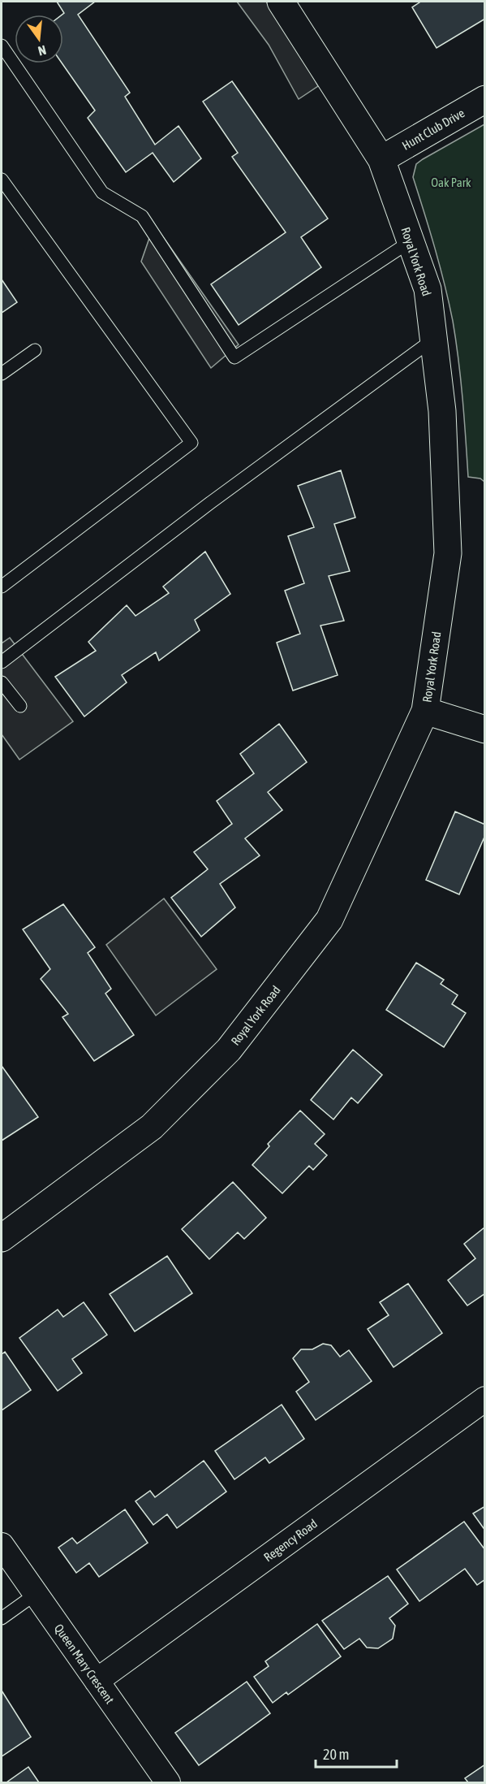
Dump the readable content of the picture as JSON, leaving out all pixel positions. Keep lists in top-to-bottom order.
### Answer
{
  "streets": {
    "street": [
      "Hunt Club Drive",
      "Royal York Road",
      "Regency Road",
      "Queen Mary Crescent"
    ]
  },
  "crossings": [
    ["Hunt Club Drive", "Royal York Road"],
    ["Regency Road", "Queen Mary Crescent"]
  ],
  "parks": ["Oak Park"],
  "scale_bar": "20 m",
  "north": "bottom"
}
